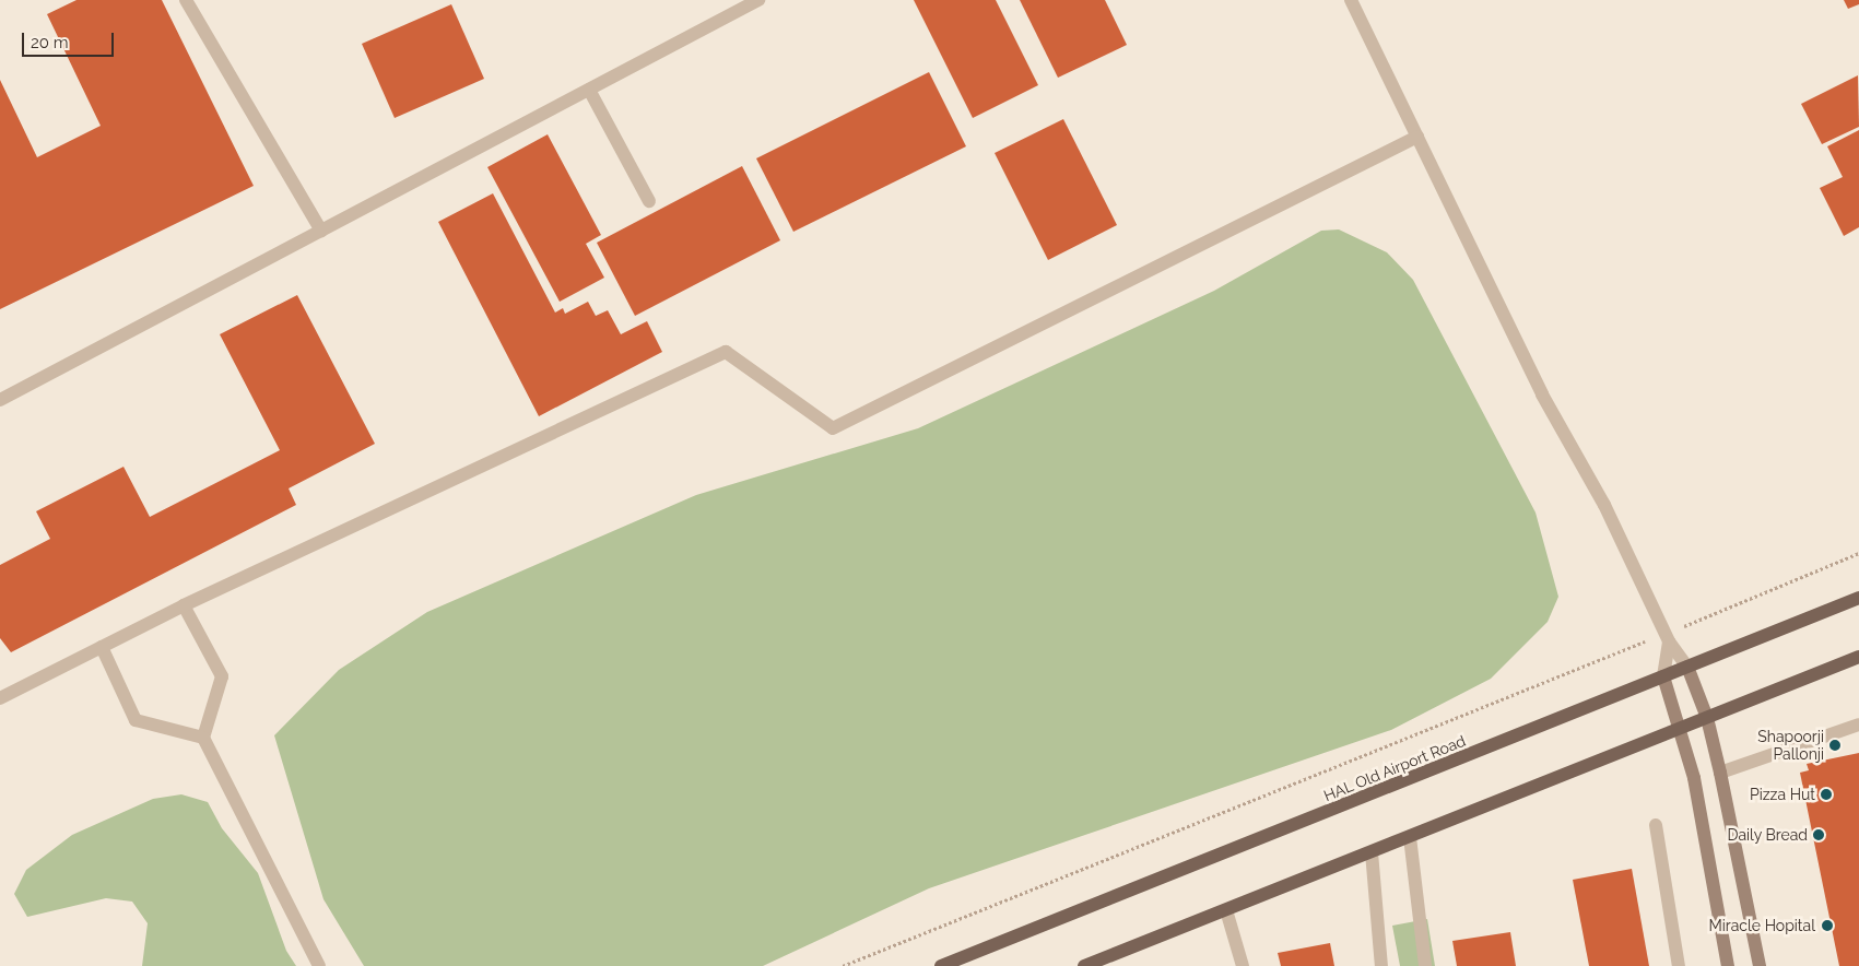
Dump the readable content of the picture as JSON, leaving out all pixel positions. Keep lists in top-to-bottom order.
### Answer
{
  "streets": {
    "main road": ["HAL Old Airport Road"]
  },
  "places": [
    "Shapoorji Pallonji",
    "Pizza Hut",
    "Daily Bread",
    "Miracle Hopital"
  ],
  "scale_bar": "20 m"
}
